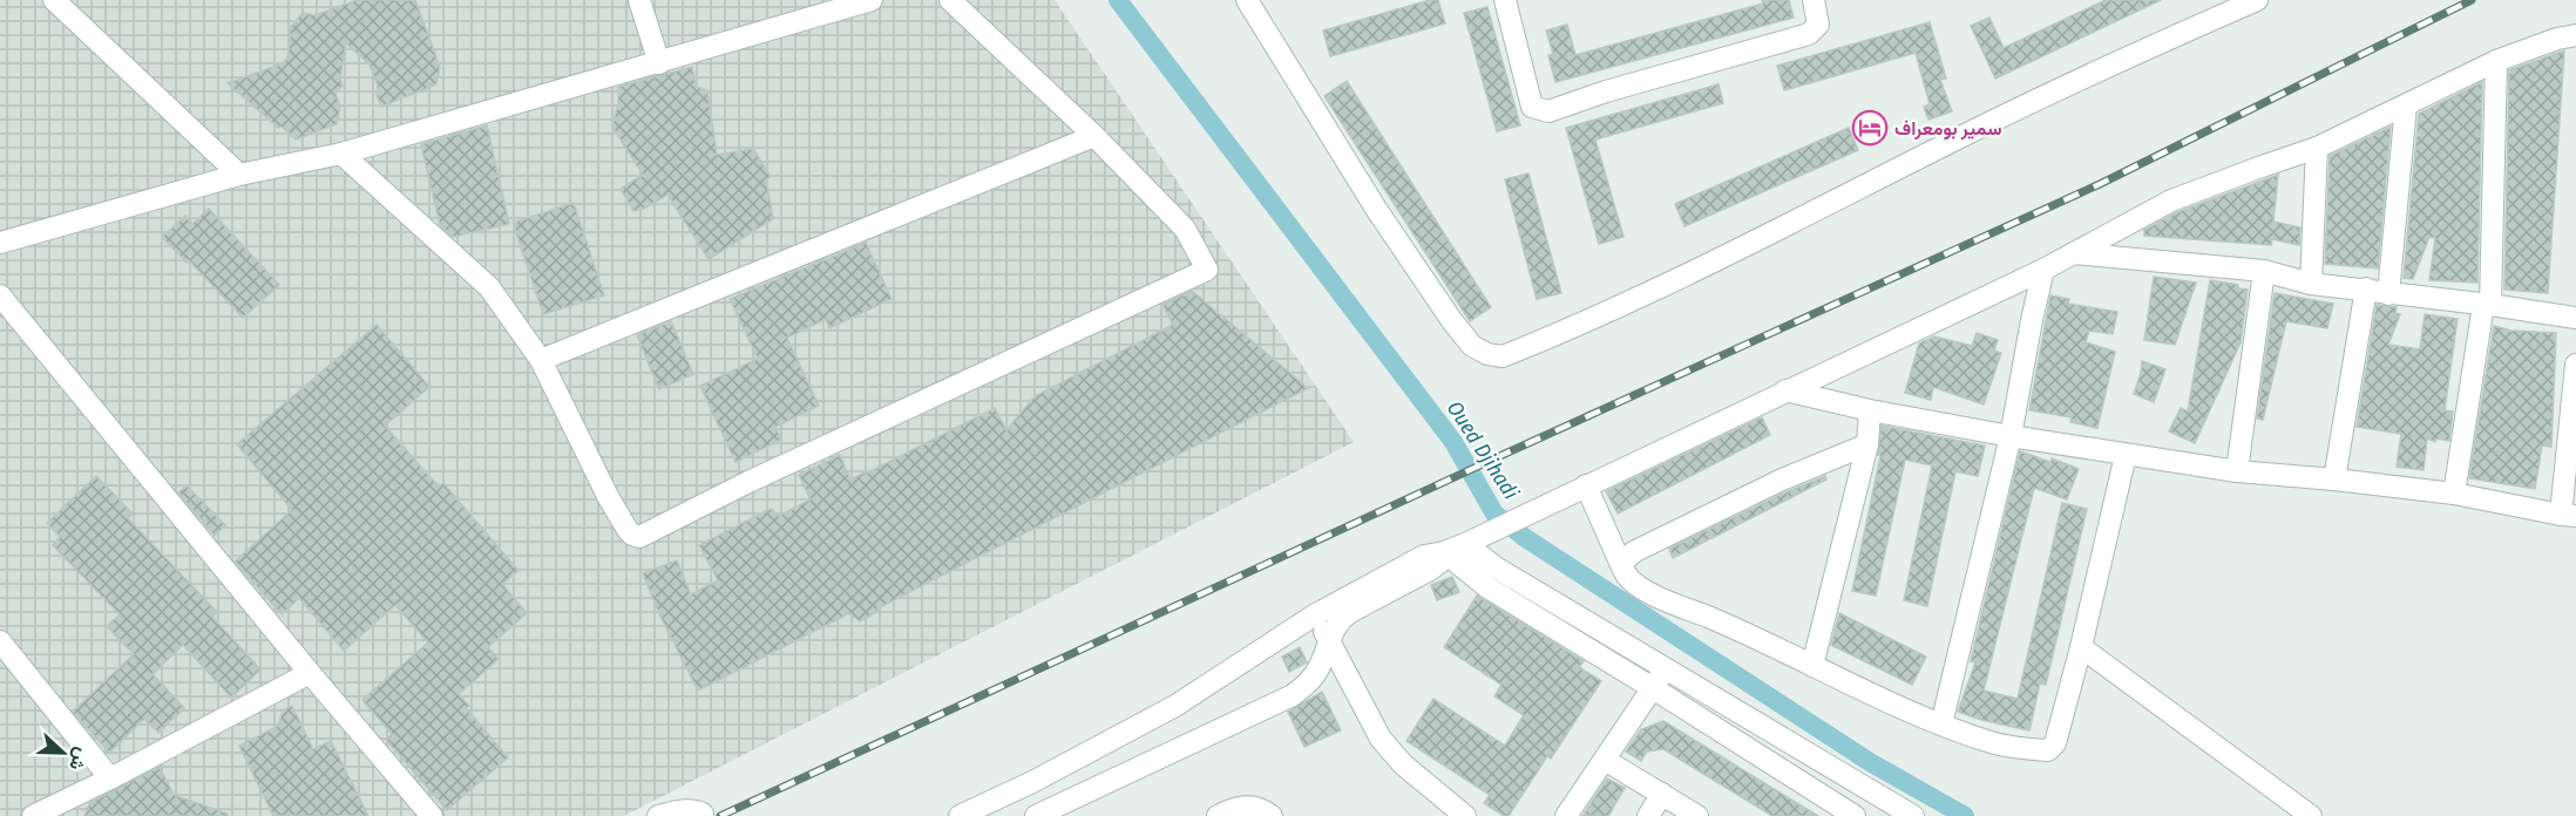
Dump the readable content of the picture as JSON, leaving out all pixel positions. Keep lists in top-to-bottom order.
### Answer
{
  "water": ["Oued Djihadi"],
  "places": {
    "hotel": ["سمير بومعراف"]
  },
  "north": "right"
}
